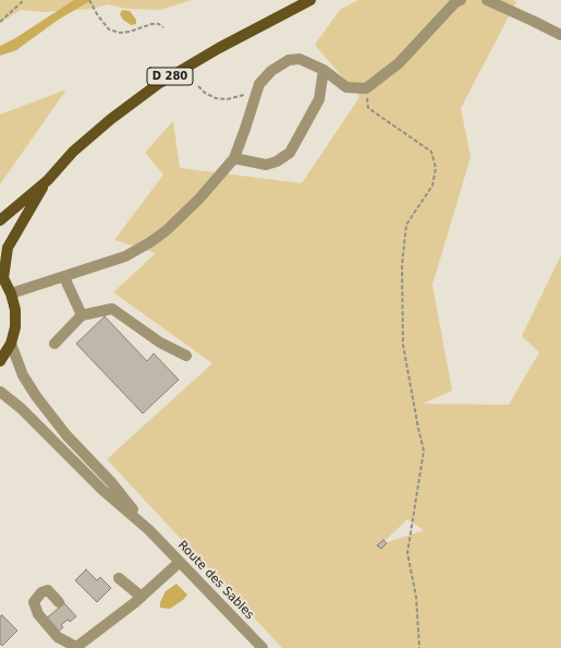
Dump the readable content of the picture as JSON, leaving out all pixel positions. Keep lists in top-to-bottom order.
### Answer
{
  "streets": {
    "main road": ["D 280"],
    "street": ["Route des Sables"]
  }
}
